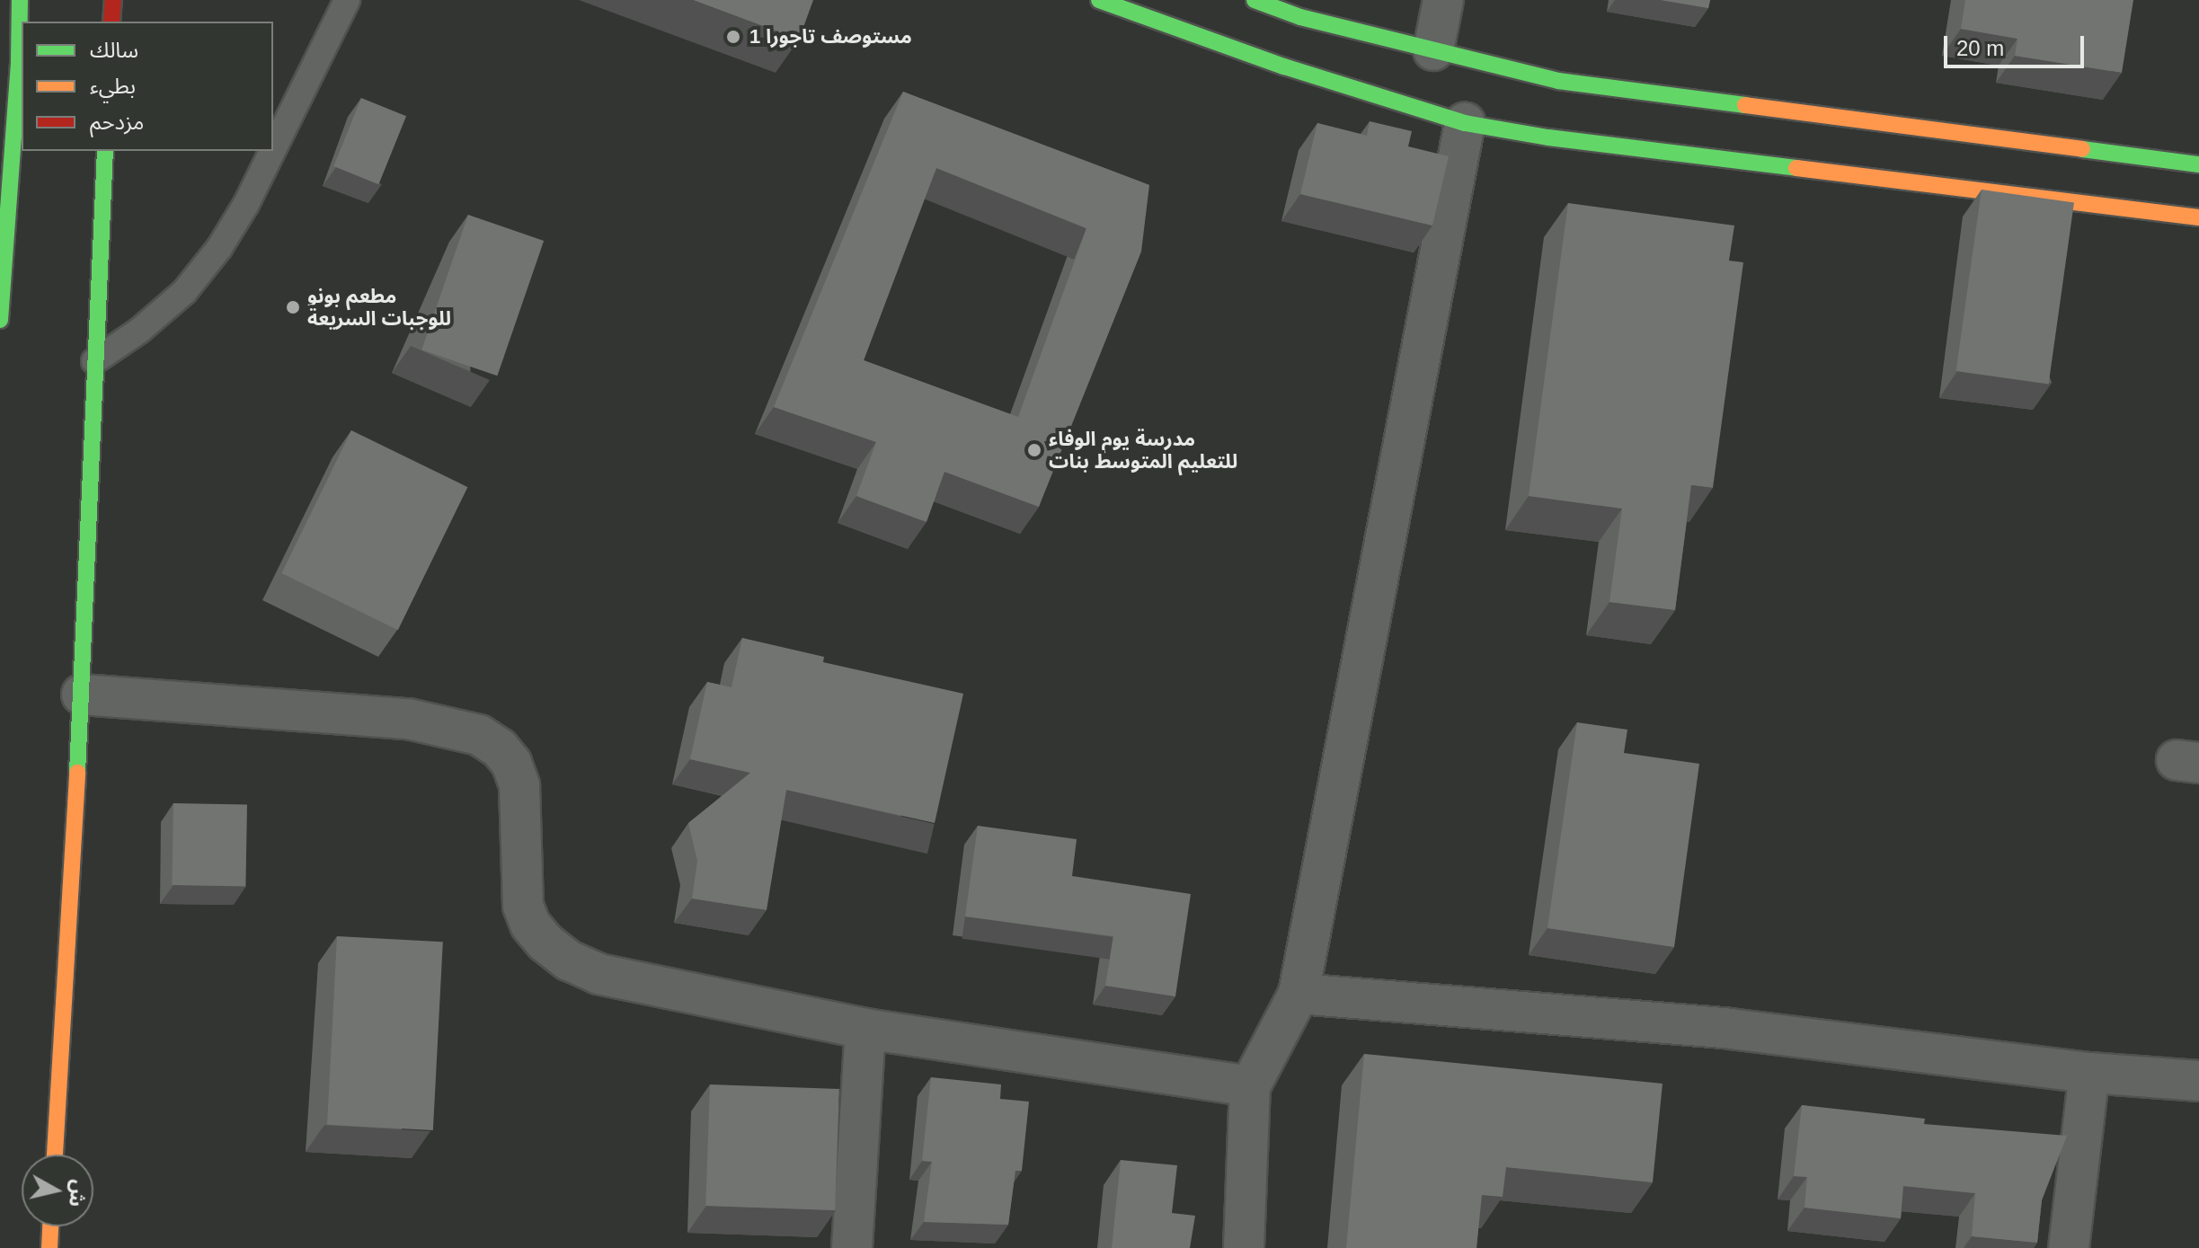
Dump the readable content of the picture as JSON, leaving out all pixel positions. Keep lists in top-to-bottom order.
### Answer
{
  "places": ["مستوصف تاجورا 1", "مطعم بونو للوجبات السريعة", "مدرسة يوم الوفاء للتعليم المتوسط بنات"],
  "legend": ["سالك", "بطيء", "مزدحم"],
  "scale_bar": "20 m",
  "north": "right"
}
